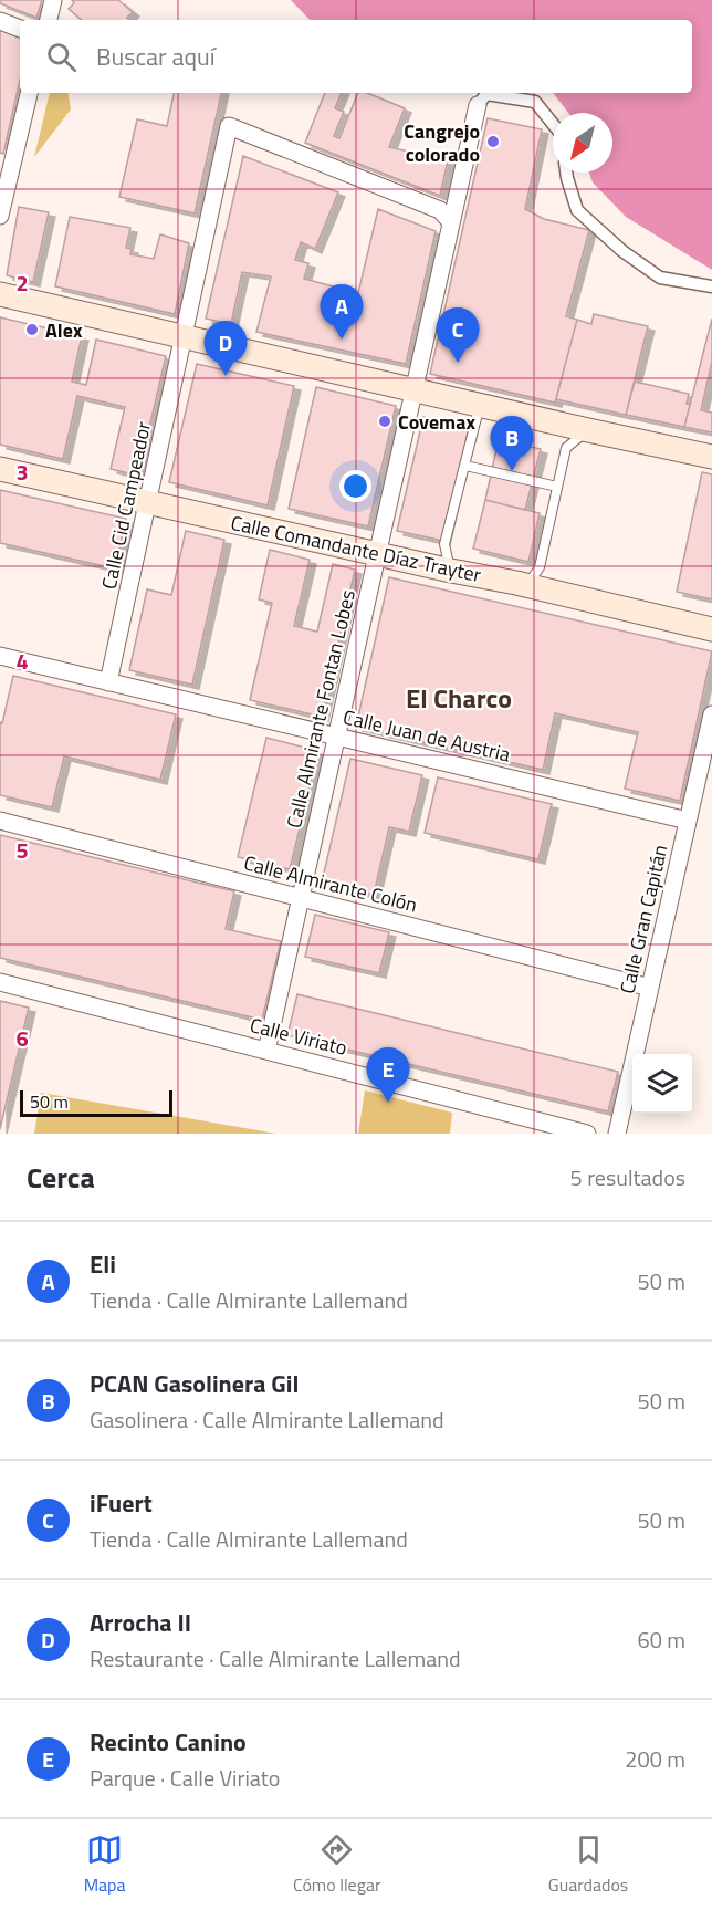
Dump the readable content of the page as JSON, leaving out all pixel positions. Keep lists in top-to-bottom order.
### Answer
{
  "streets": {
    "main road": ["Calle Comandante Díaz Trayter"],
    "street": [
      "Calle Cid Campeador",
      "Calle Almirante Fontan Lobes",
      "Calle Juan de Austria",
      "Calle Almirante Colón",
      "Calle Gran Capitán",
      "Calle Viriato"
    ]
  },
  "crossings": [
    ["Calle Cid Campeador", "Calle Comandante Díaz Trayter"],
    ["Calle Cid Campeador", "Calle Almirante Fontan Lobes"],
    ["Calle Cid Campeador", "Calle Juan de Austria"],
    ["Calle Comandante Díaz Trayter", "Calle Almirante Fontan Lobes"],
    ["Calle Almirante Fontan Lobes", "Calle Juan de Austria"],
    ["Calle Almirante Fontan Lobes", "Calle Almirante Colón"],
    ["Calle Almirante Fontan Lobes", "Calle Viriato"],
    ["Calle Juan de Austria", "Calle Gran Capitán"],
    ["Calle Almirante Colón", "Calle Gran Capitán"]
  ],
  "districts": ["El Charco"],
  "places": ["Cangrejo colorado", "Alex", "Covemax"],
  "scale_bar": "50 m",
  "north": "bottom left",
  "page": {
    "search": "Buscar aquí",
    "pins": [
      "A",
      "C",
      "D",
      "B",
      "E"
    ],
    "scale": "50 m",
    "heading": ["Cerca", "5 resultados"],
    "list": [
      {
        "mark": "A",
        "name": "Eli",
        "note": "Tienda · Calle Almirante Lallemand",
        "value": "50 m"
      },
      {
        "mark": "B",
        "name": "PCAN Gasolinera Gil",
        "note": "Gasolinera · Calle Almirante Lallemand",
        "value": "50 m"
      },
      {
        "mark": "C",
        "name": "iFuert",
        "note": "Tienda · Calle Almirante Lallemand",
        "value": "50 m"
      },
      {
        "mark": "D",
        "name": "Arrocha II",
        "note": "Restaurante · Calle Almirante Lallemand",
        "value": "60 m"
      },
      {
        "mark": "E",
        "name": "Recinto Canino",
        "note": "Parque · Calle Viriato",
        "value": "200 m"
      }
    ],
    "nav": ["Mapa", "Cómo llegar", "Guardados"]
  },
  "grid": {
    "rows": [
      "2",
      "3",
      "4",
      "5",
      "6"
    ]
  }
}
